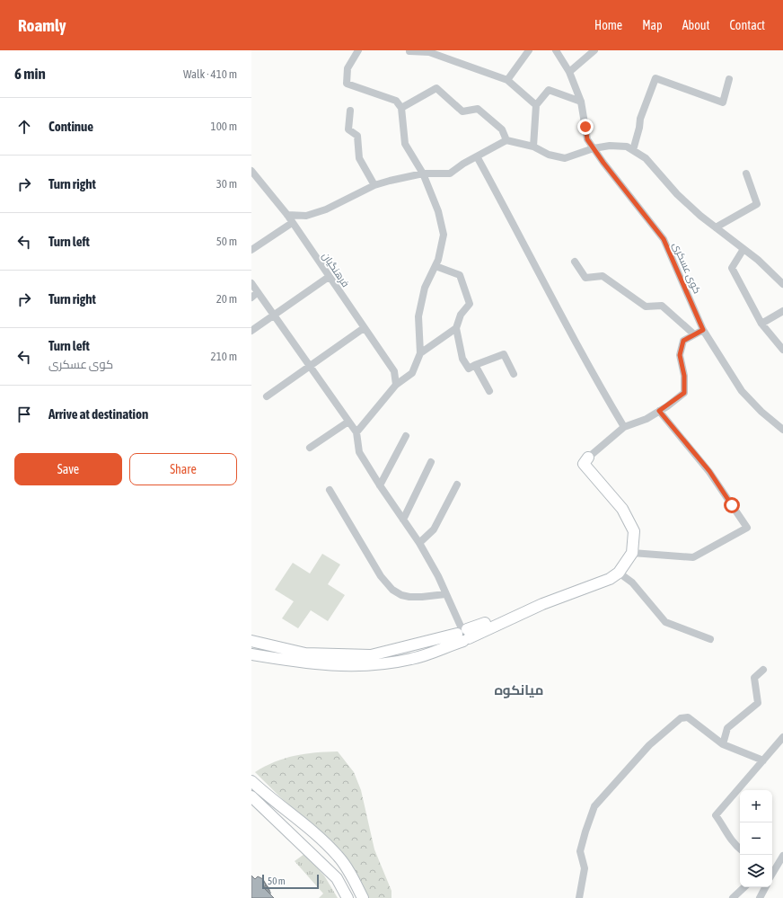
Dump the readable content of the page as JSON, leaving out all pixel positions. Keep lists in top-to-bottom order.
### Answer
{
  "streets": {
    "street": ["کوی عسکری", "فرهنگیان"]
  },
  "districts": ["میانکوه"],
  "scale_bar": "50 m",
  "page": {
    "header": "Roamly",
    "nav": [
      "Home",
      "Map",
      "About",
      "Contact"
    ],
    "heading": ["6 min", "Walk · 410 m"],
    "list": [
      ["Continue", "100 m"],
      ["Turn right", "30 m"],
      ["Turn left", "50 m"],
      ["Turn right", "20 m"],
      ["Turn left", "کوی عسکری", "210 m"],
      "Arrive at destination"
    ],
    "buttons": ["Save", "Share"],
    "map_buttons": ["+", "−"],
    "scale": "50 m"
  }
}
